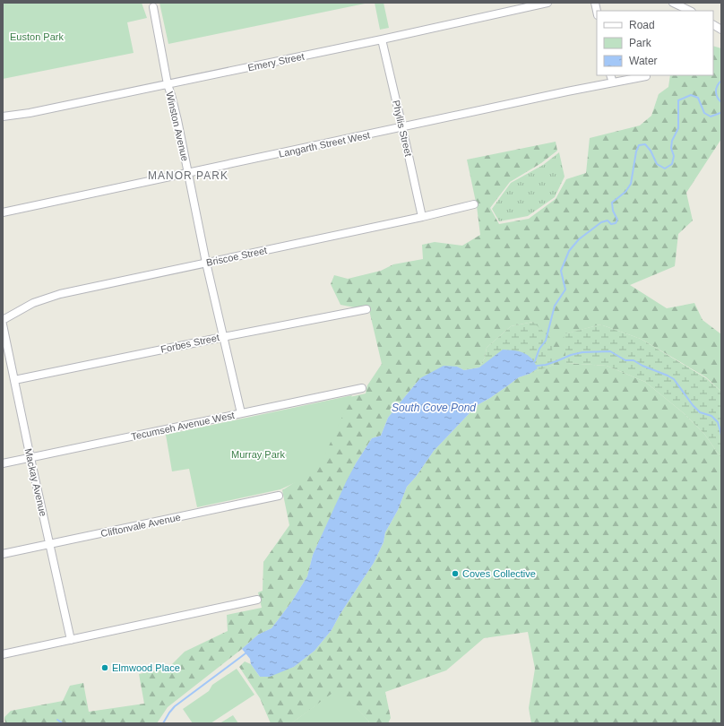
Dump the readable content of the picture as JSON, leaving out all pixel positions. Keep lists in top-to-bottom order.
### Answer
{
  "streets": {
    "street": [
      "Emery Street",
      "Winston Avenue",
      "Phyllis Street",
      "Langarth Street West",
      "Briscoe Street",
      "Forbes Street",
      "Tecumseh Avenue West",
      "Mackay Avenue",
      "Cliftonvale Avenue"
    ]
  },
  "crossings": [
    ["Emery Street", "Winston Avenue"],
    ["Emery Street", "Phyllis Street"],
    ["Winston Avenue", "Langarth Street West"],
    ["Winston Avenue", "Briscoe Street"],
    ["Winston Avenue", "Forbes Street"],
    ["Winston Avenue", "Tecumseh Avenue West"],
    ["Phyllis Street", "Langarth Street West"],
    ["Phyllis Street", "Briscoe Street"],
    ["Forbes Street", "Mackay Avenue"],
    ["Tecumseh Avenue West", "Mackay Avenue"],
    ["Mackay Avenue", "Cliftonvale Avenue"]
  ],
  "districts": ["MANOR PARK"],
  "water": ["South Cove Pond"],
  "parks": ["Euston Park", "Murray Park"],
  "places": ["Coves Collective", "Elmwood Place"],
  "legend": ["Road", "Park", "Water"]
}
